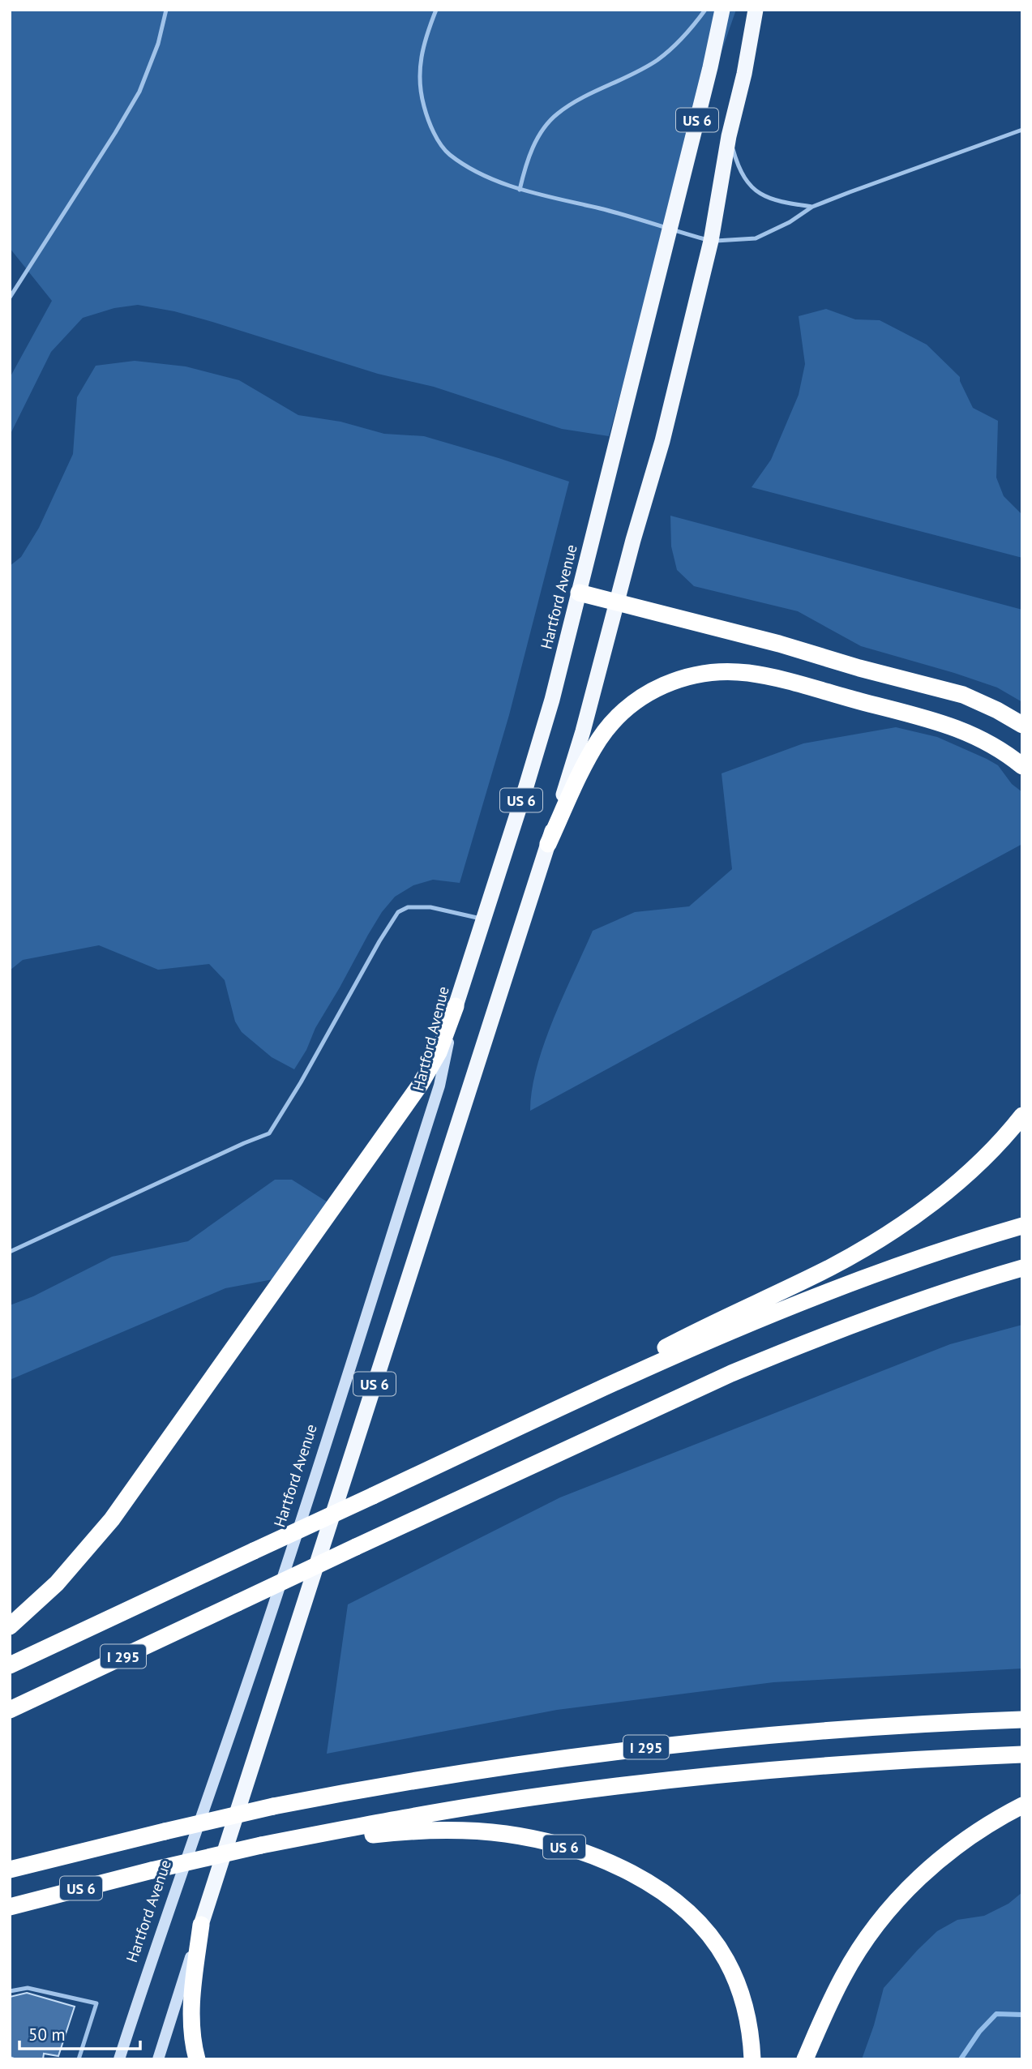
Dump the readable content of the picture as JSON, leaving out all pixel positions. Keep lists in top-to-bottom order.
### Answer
{
  "streets": {
    "highway": ["US 6", "Hartford Avenue", "I 295"]
  },
  "crossings": [
    ["US 6", "Hartford Avenue"]
  ],
  "scale_bar": "50 m"
}
